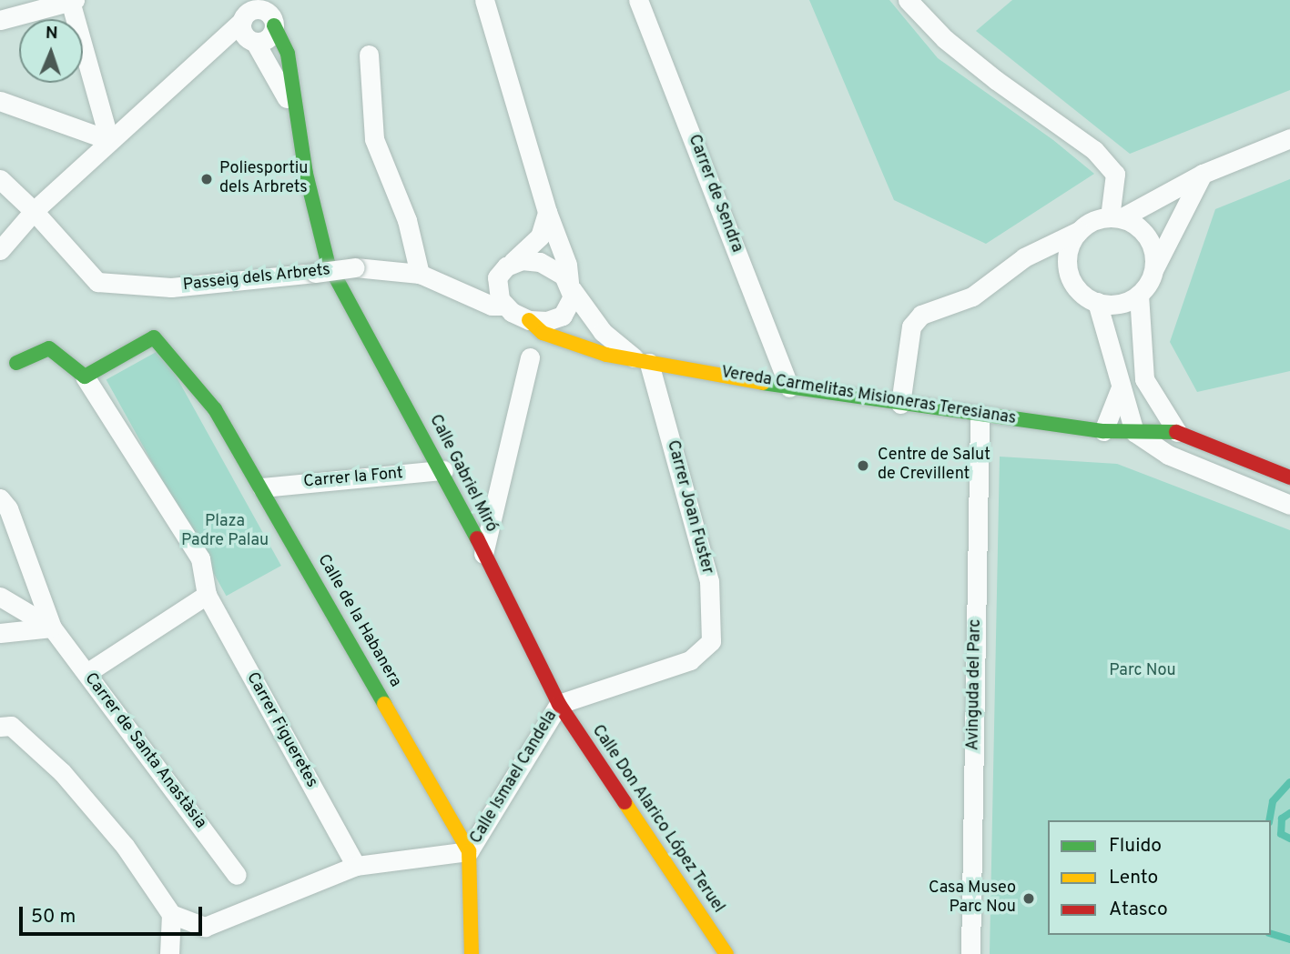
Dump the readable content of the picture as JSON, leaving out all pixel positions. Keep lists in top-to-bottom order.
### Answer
{
  "streets": {
    "street": [
      "Carrer de Sendra",
      "Passeig dels Arbrets",
      "Vereda Carmelitas Misioneras Teresianas",
      "Calle Gabriel Miró",
      "Carrer la Font",
      "Carrer Joan Fuster",
      "Calle de la Habanera",
      "Avinguda del Parc",
      "Carrer Figueretes",
      "Carrer de Santa Anastàsia",
      "Calle Ismael Candela",
      "Calle Don Alarico López Teruel"
    ]
  },
  "crossings": [
    ["Carrer de Sendra", "Vereda Carmelitas Misioneras Teresianas"],
    ["Passeig dels Arbrets", "Vereda Carmelitas Misioneras Teresianas"],
    ["Passeig dels Arbrets", "Calle Gabriel Miró"],
    ["Vereda Carmelitas Misioneras Teresianas", "Carrer Joan Fuster"],
    ["Vereda Carmelitas Misioneras Teresianas", "Avinguda del Parc"],
    ["Calle Gabriel Miró", "Carrer la Font"],
    ["Calle Gabriel Miró", "Carrer Joan Fuster"],
    ["Calle Gabriel Miró", "Calle Ismael Candela"],
    ["Calle Gabriel Miró", "Calle Don Alarico López Teruel"],
    ["Carrer la Font", "Calle de la Habanera"],
    ["Carrer Joan Fuster", "Calle Ismael Candela"],
    ["Carrer Joan Fuster", "Calle Don Alarico López Teruel"],
    ["Calle de la Habanera", "Carrer Figueretes"],
    ["Calle de la Habanera", "Calle Ismael Candela"],
    ["Calle Ismael Candela", "Calle Don Alarico López Teruel"]
  ],
  "parks": ["Plaza Padre Palau", "Parc Nou"],
  "places": ["Poliesportiu dels Arbrets", "Centre de Salut de Crevillent", "Casa Museo Parc Nou"],
  "legend": ["Fluido", "Lento", "Atasco"],
  "scale_bar": "50 m",
  "north": "top"
}
